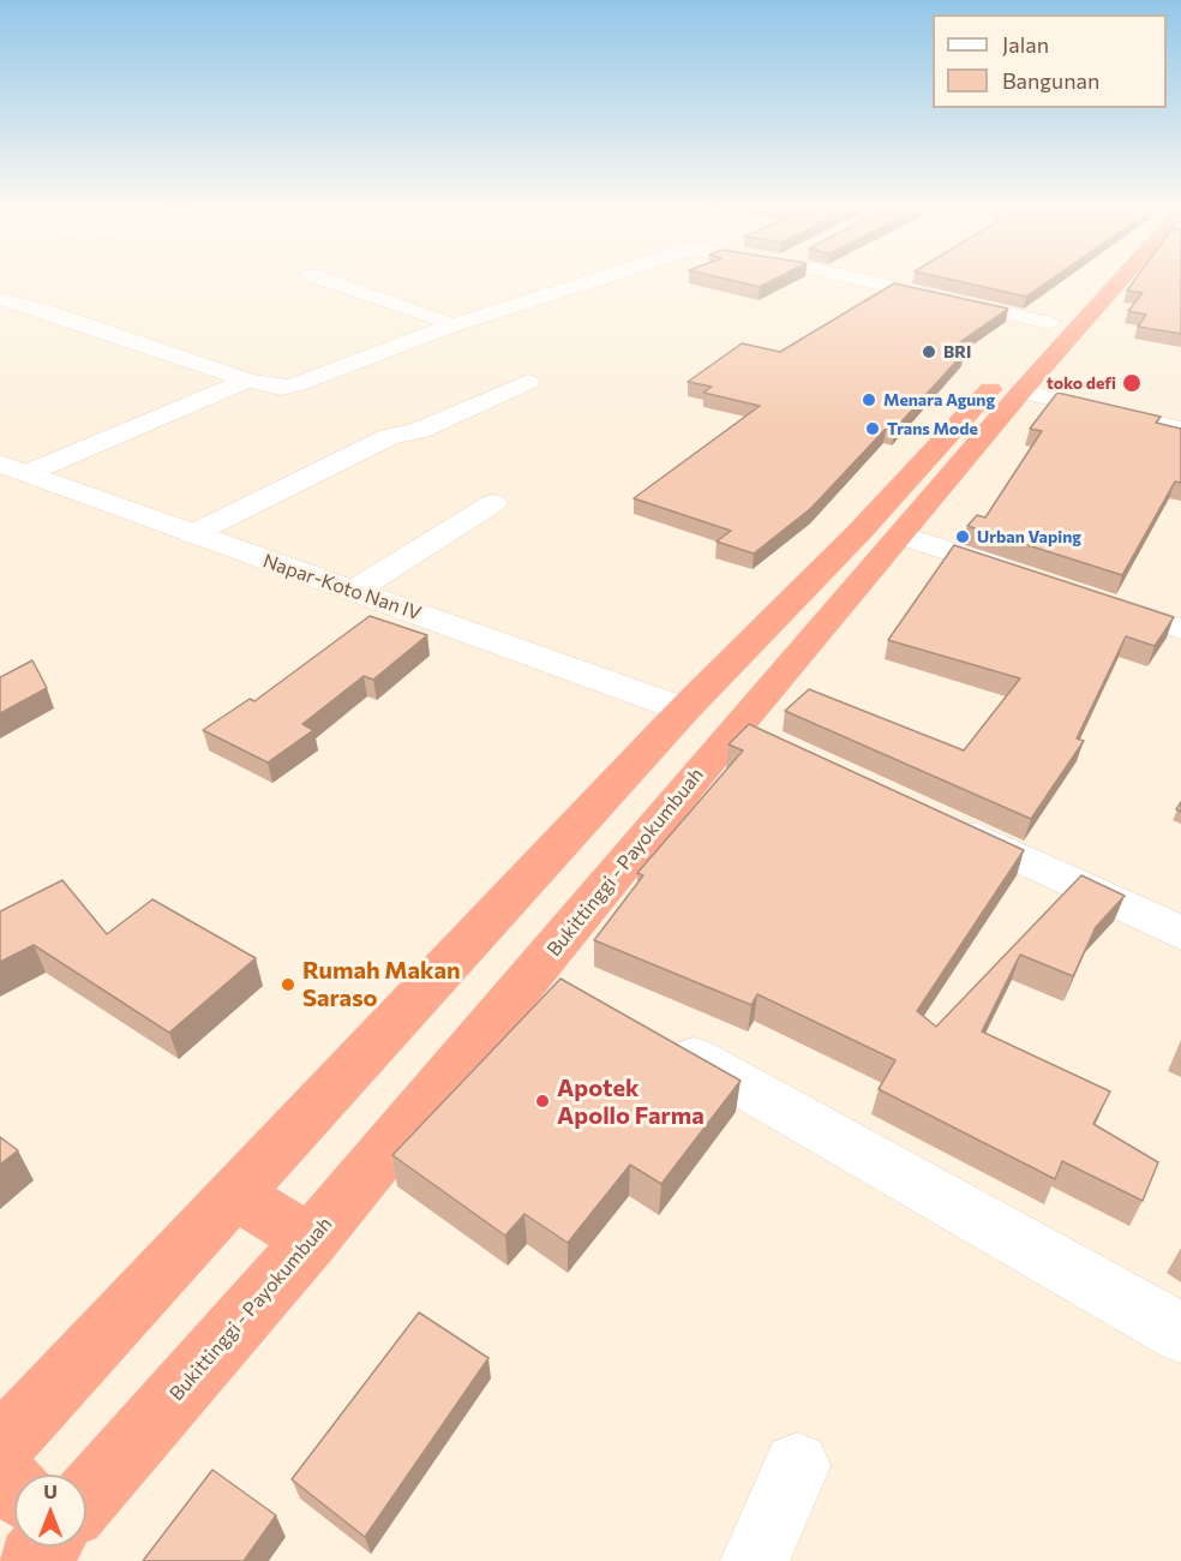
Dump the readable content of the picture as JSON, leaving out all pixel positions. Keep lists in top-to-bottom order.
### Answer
{
  "streets": {
    "highway": ["Bukittinggi - Payokumbuah"],
    "street": ["Napar-Koto Nan IV"]
  },
  "crossings": [
    ["Napar-Koto Nan IV", "Bukittinggi - Payokumbuah"]
  ],
  "places": [
    "BRI",
    "toko defi",
    "Menara Agung",
    "Trans Mode",
    "Urban Vaping",
    "Rumah Makan Saraso",
    "Apotek Apollo Farma"
  ],
  "legend": ["Jalan", "Bangunan"],
  "north": "top"
}
